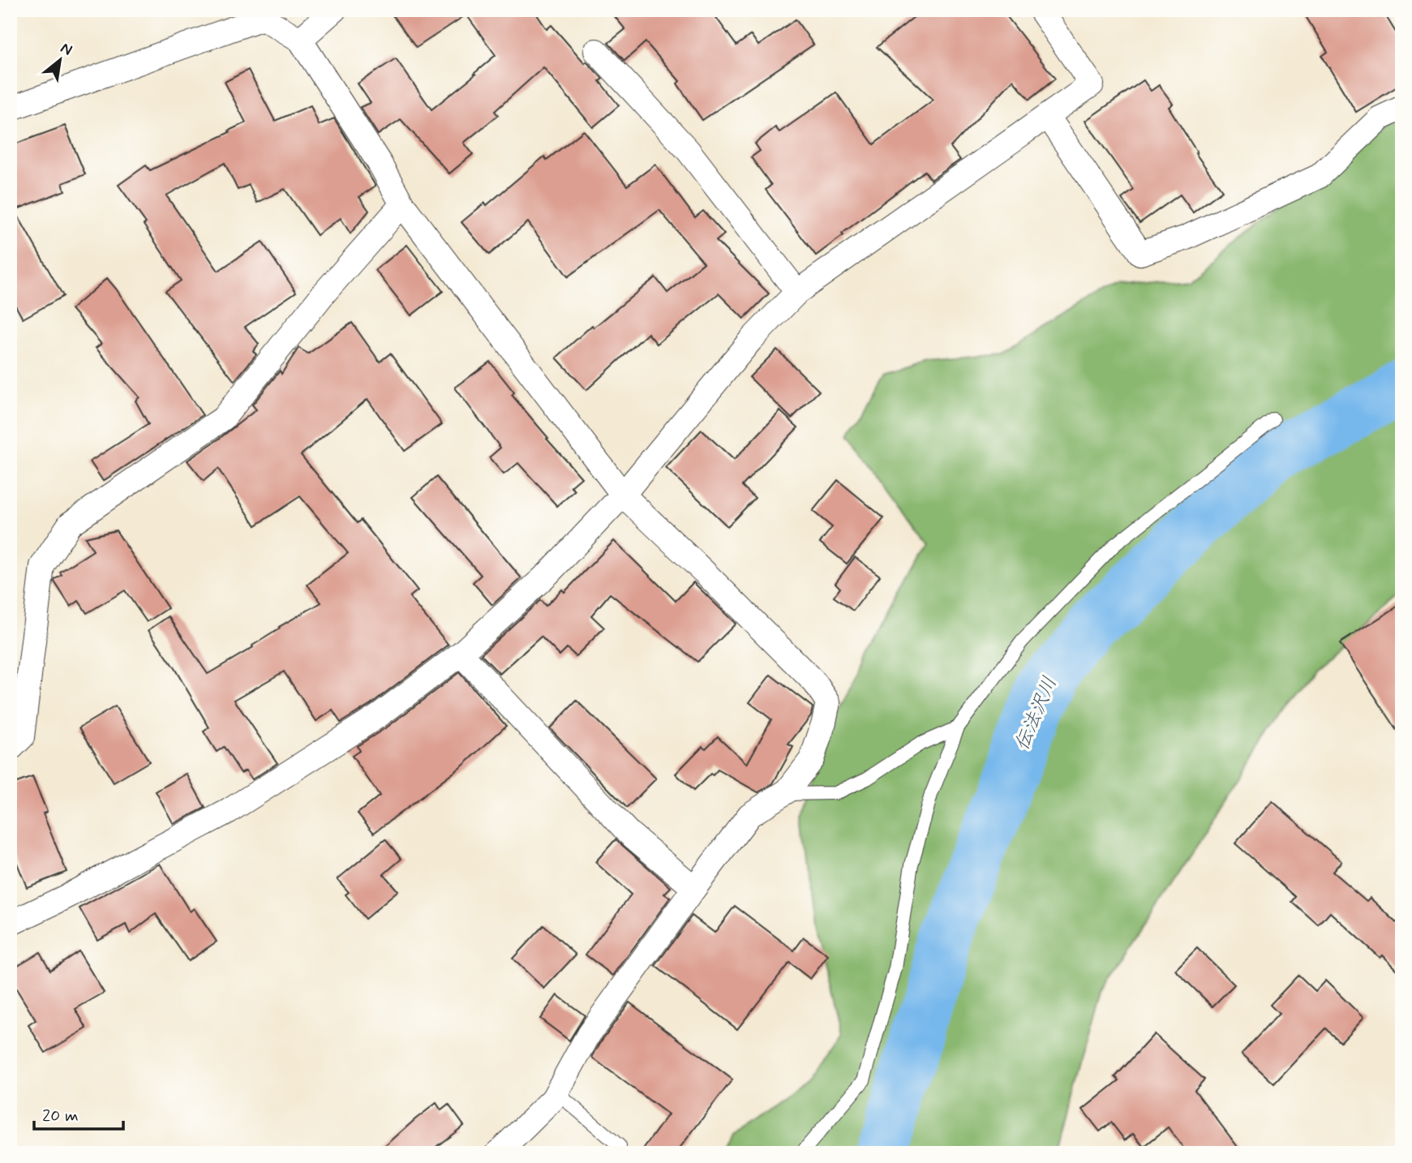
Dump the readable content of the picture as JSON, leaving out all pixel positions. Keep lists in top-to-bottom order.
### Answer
{
  "water": ["伝法沢川"],
  "scale_bar": "20 m",
  "north": "top right"
}
